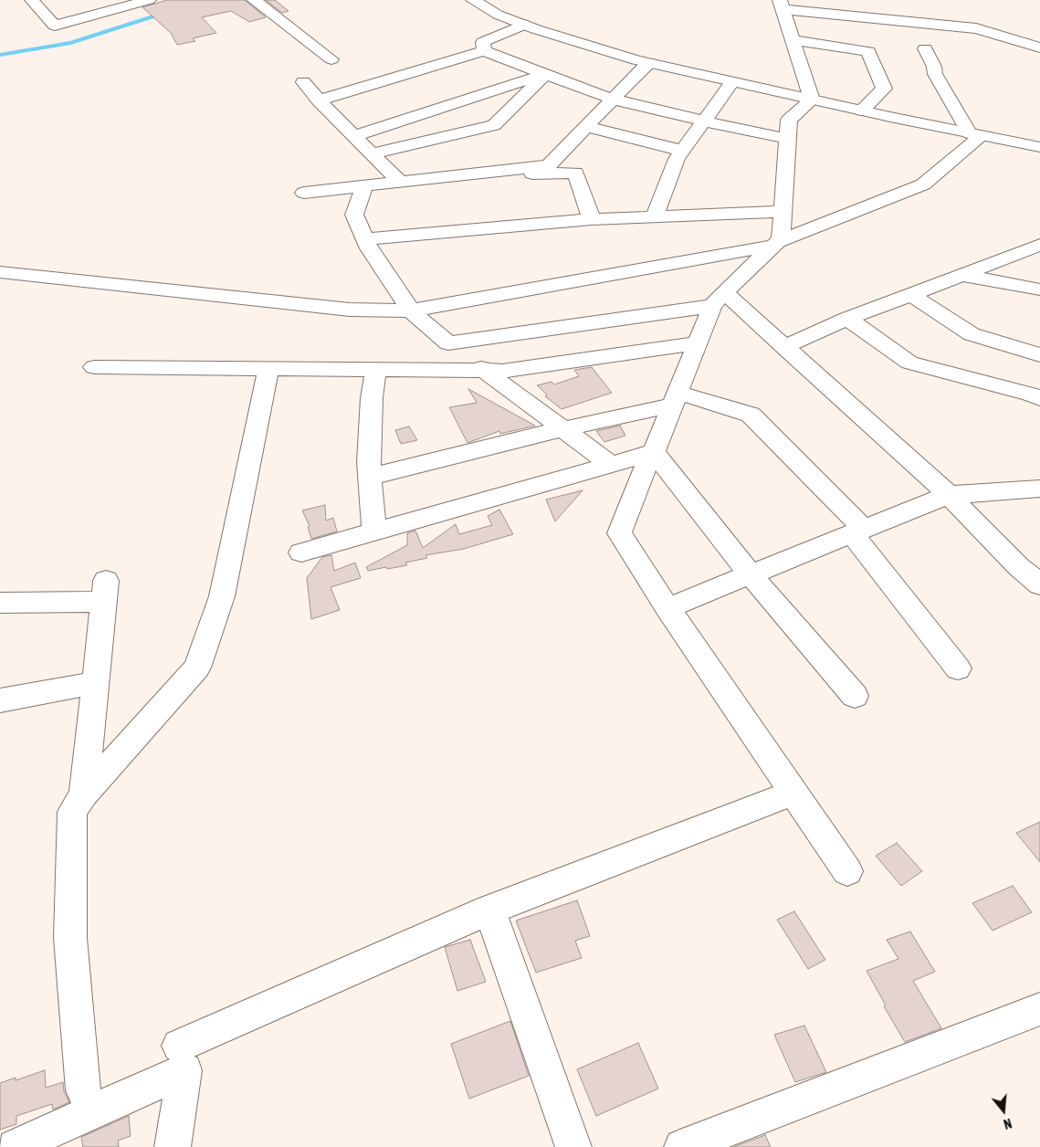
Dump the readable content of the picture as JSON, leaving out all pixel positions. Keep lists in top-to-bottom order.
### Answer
{
  "north": "bottom"
}
